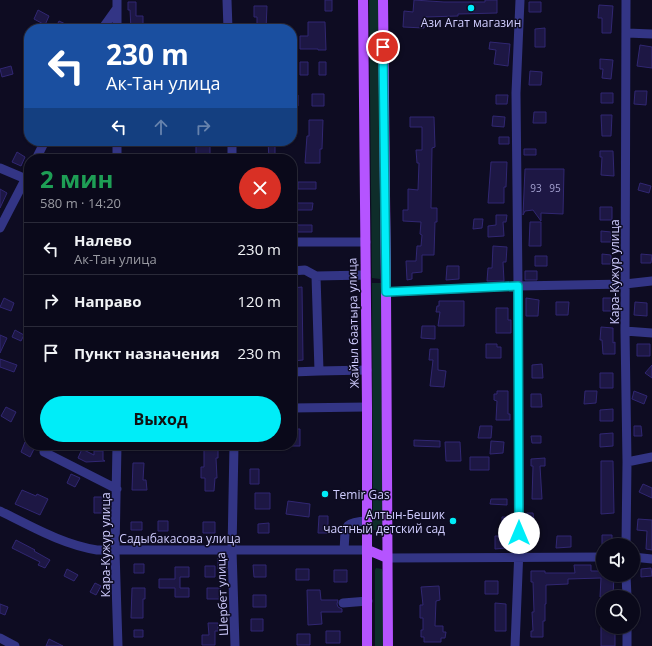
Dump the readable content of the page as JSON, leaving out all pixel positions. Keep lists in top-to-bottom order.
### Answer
{
  "streets": {
    "main road": ["Жайыл баатыра улица"],
    "street": ["Кара-Кужур улица", "Садыбакасова улица", "Шербет улица"]
  },
  "crossings": [
    ["Кара-Кужур улица", "Садыбакасова улица"],
    ["Жайыл баатыра улица", "Садыбакасова улица"],
    ["Садыбакасова улица", "Шербет улица"]
  ],
  "places": ["Ази Агат магазин", "Temir Gas", "Алтын-Бешик частный детский сад"],
  "house_numbers": ["93", "95"],
  "page": {
    "turn": ["230 m", "Ак-Тан улица"],
    "heading": ["2 мин", "580 m · 14:20"],
    "list": [
      {
        "name": "Налево",
        "note": "Ак-Тан улица",
        "value": "230 m"
      },
      {
        "name": "Направо",
        "value": "120 m"
      },
      {
        "name": "Пункт назначения",
        "value": "230 m"
      }
    ],
    "buttons": "Выход"
  }
}
